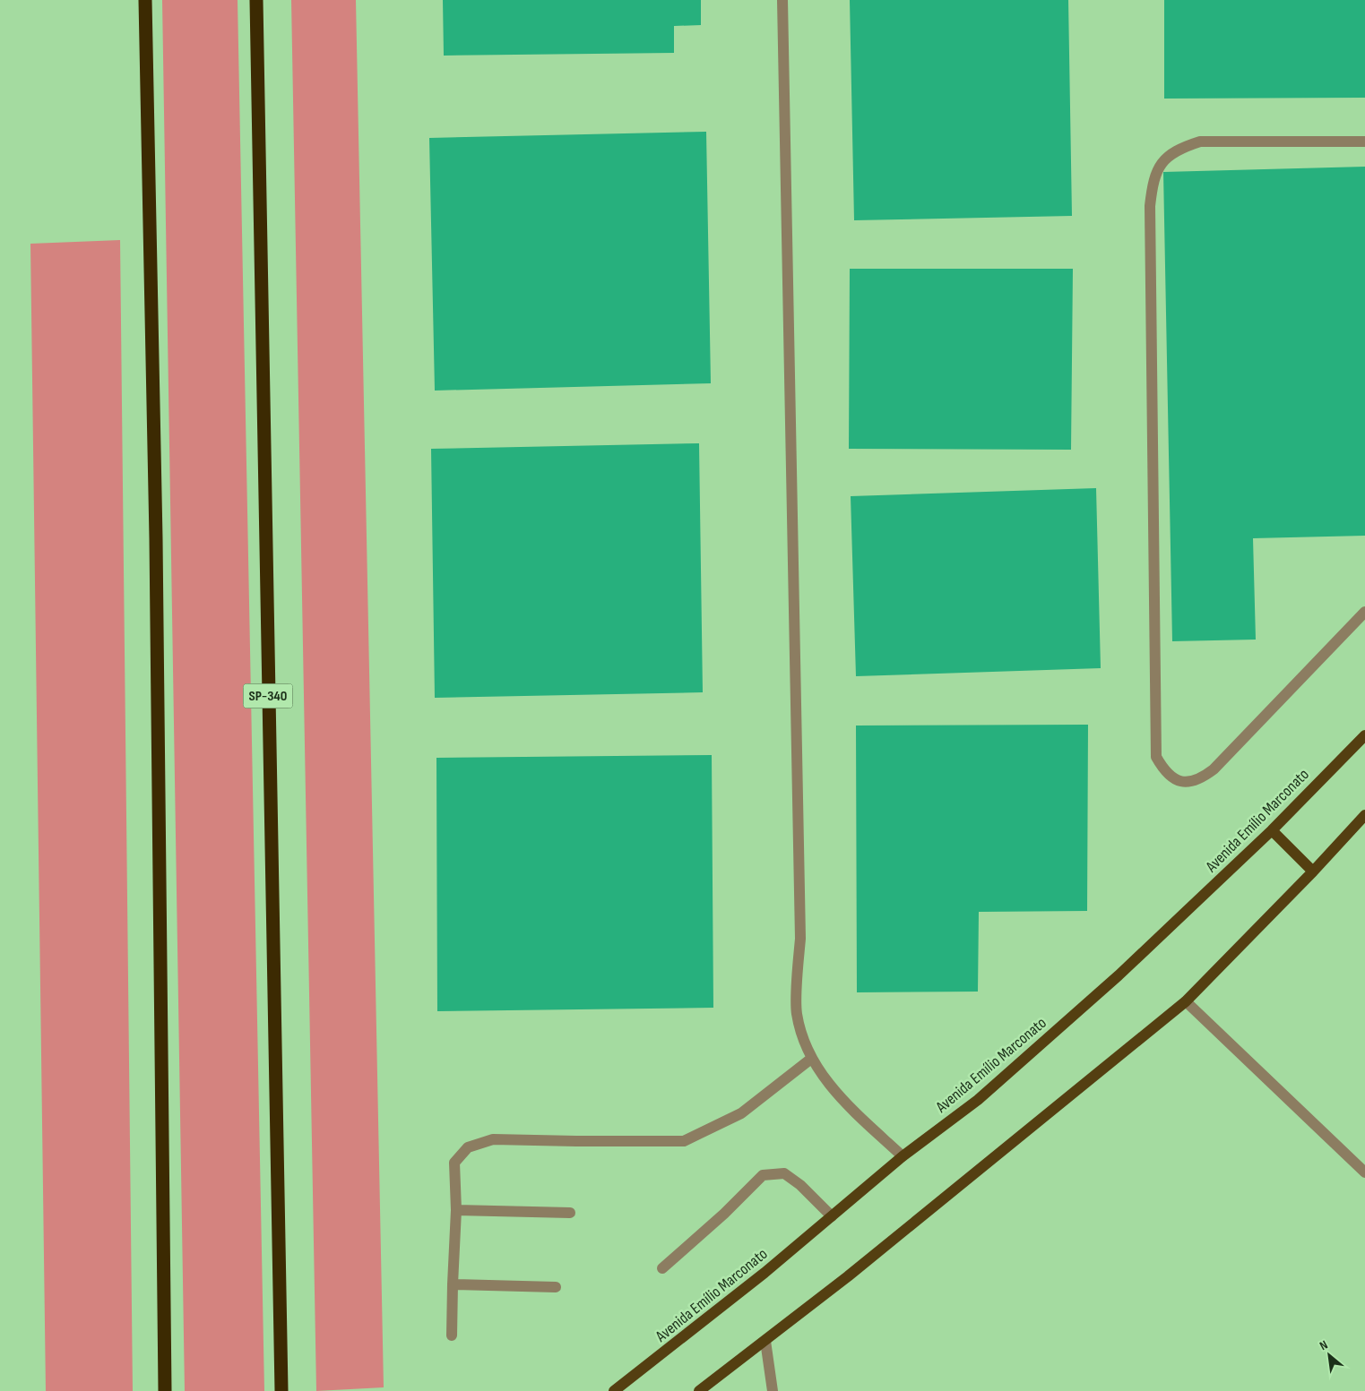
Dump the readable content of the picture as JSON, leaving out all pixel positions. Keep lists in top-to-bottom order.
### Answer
{
  "streets": {
    "highway": ["SP-340"],
    "main road": ["Avenida Emílio Marconato"]
  },
  "north": "top left"
}
